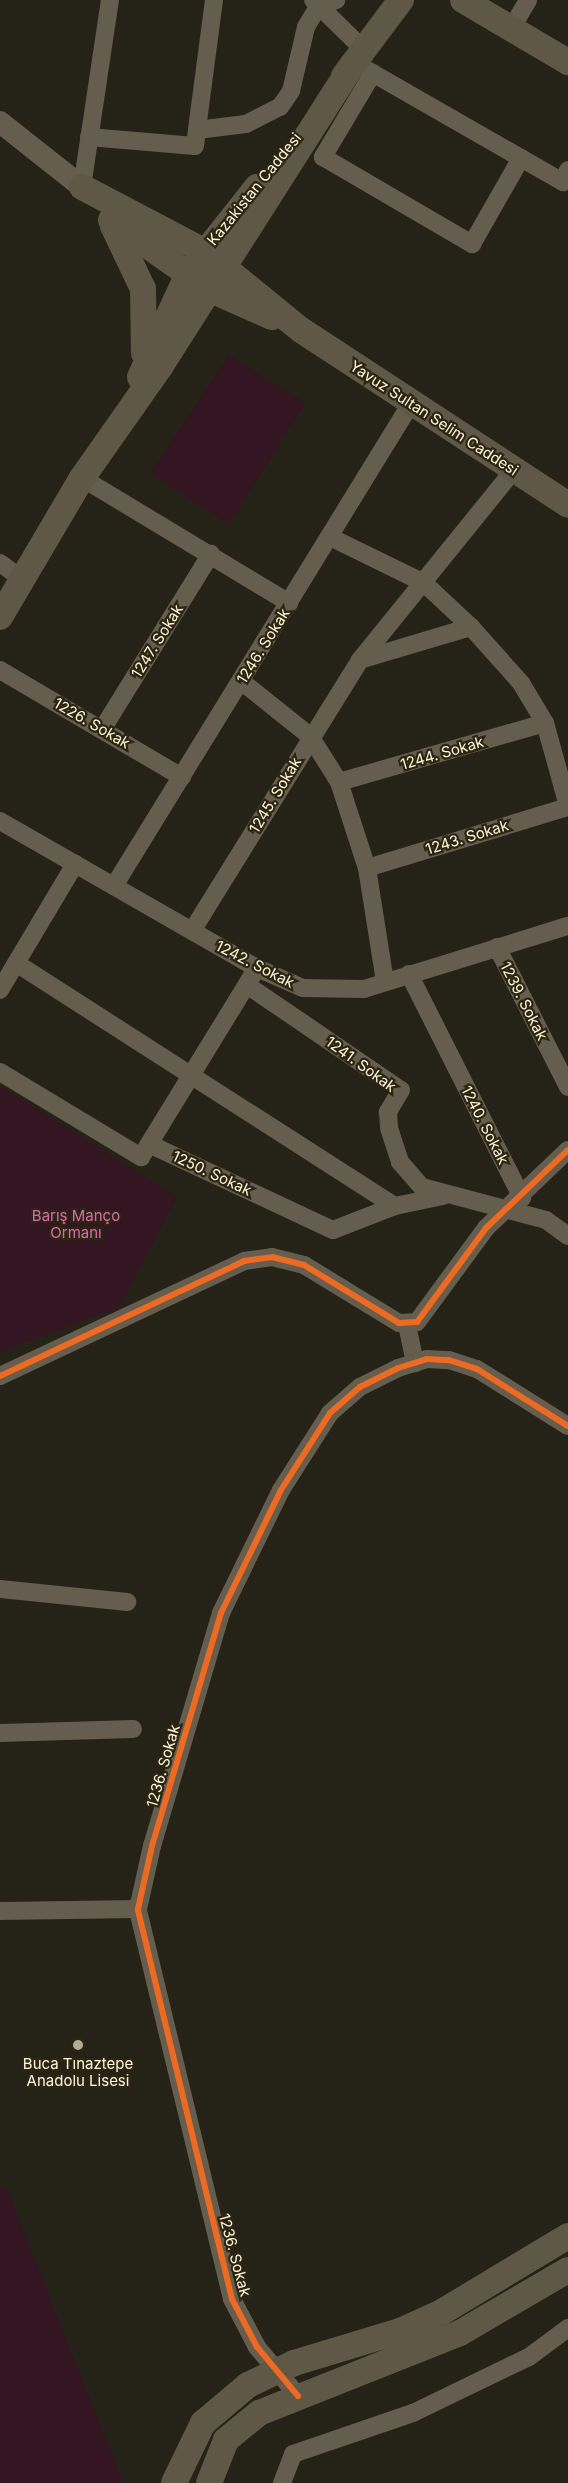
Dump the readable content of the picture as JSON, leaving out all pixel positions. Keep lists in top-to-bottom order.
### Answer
{
  "streets": {
    "main road": ["Kazakistan Caddesi", "Yavuz Sultan Selim Caddesi"],
    "street": [
      "1247. Sokak",
      "1246. Sokak",
      "1226. Sokak",
      "1244. Sokak",
      "1245. Sokak",
      "1243. Sokak",
      "1242. Sokak",
      "1239. Sokak",
      "1241. Sokak",
      "1240. Sokak",
      "1250. Sokak",
      "1236. Sokak"
    ]
  },
  "crossings": [
    ["Yavuz Sultan Selim Caddesi", "1246. Sokak"],
    ["Yavuz Sultan Selim Caddesi", "1245. Sokak"],
    ["1247. Sokak", "1226. Sokak"],
    ["1246. Sokak", "1226. Sokak"],
    ["1246. Sokak", "1242. Sokak"],
    ["1245. Sokak", "1242. Sokak"],
    ["1242. Sokak", "1239. Sokak"],
    ["1242. Sokak", "1240. Sokak"],
    ["1241. Sokak", "1250. Sokak"]
  ],
  "parks": ["Barış Manço Ormanı"],
  "places": ["Buca Tınaztepe Anadolu Lisesi"]
}
